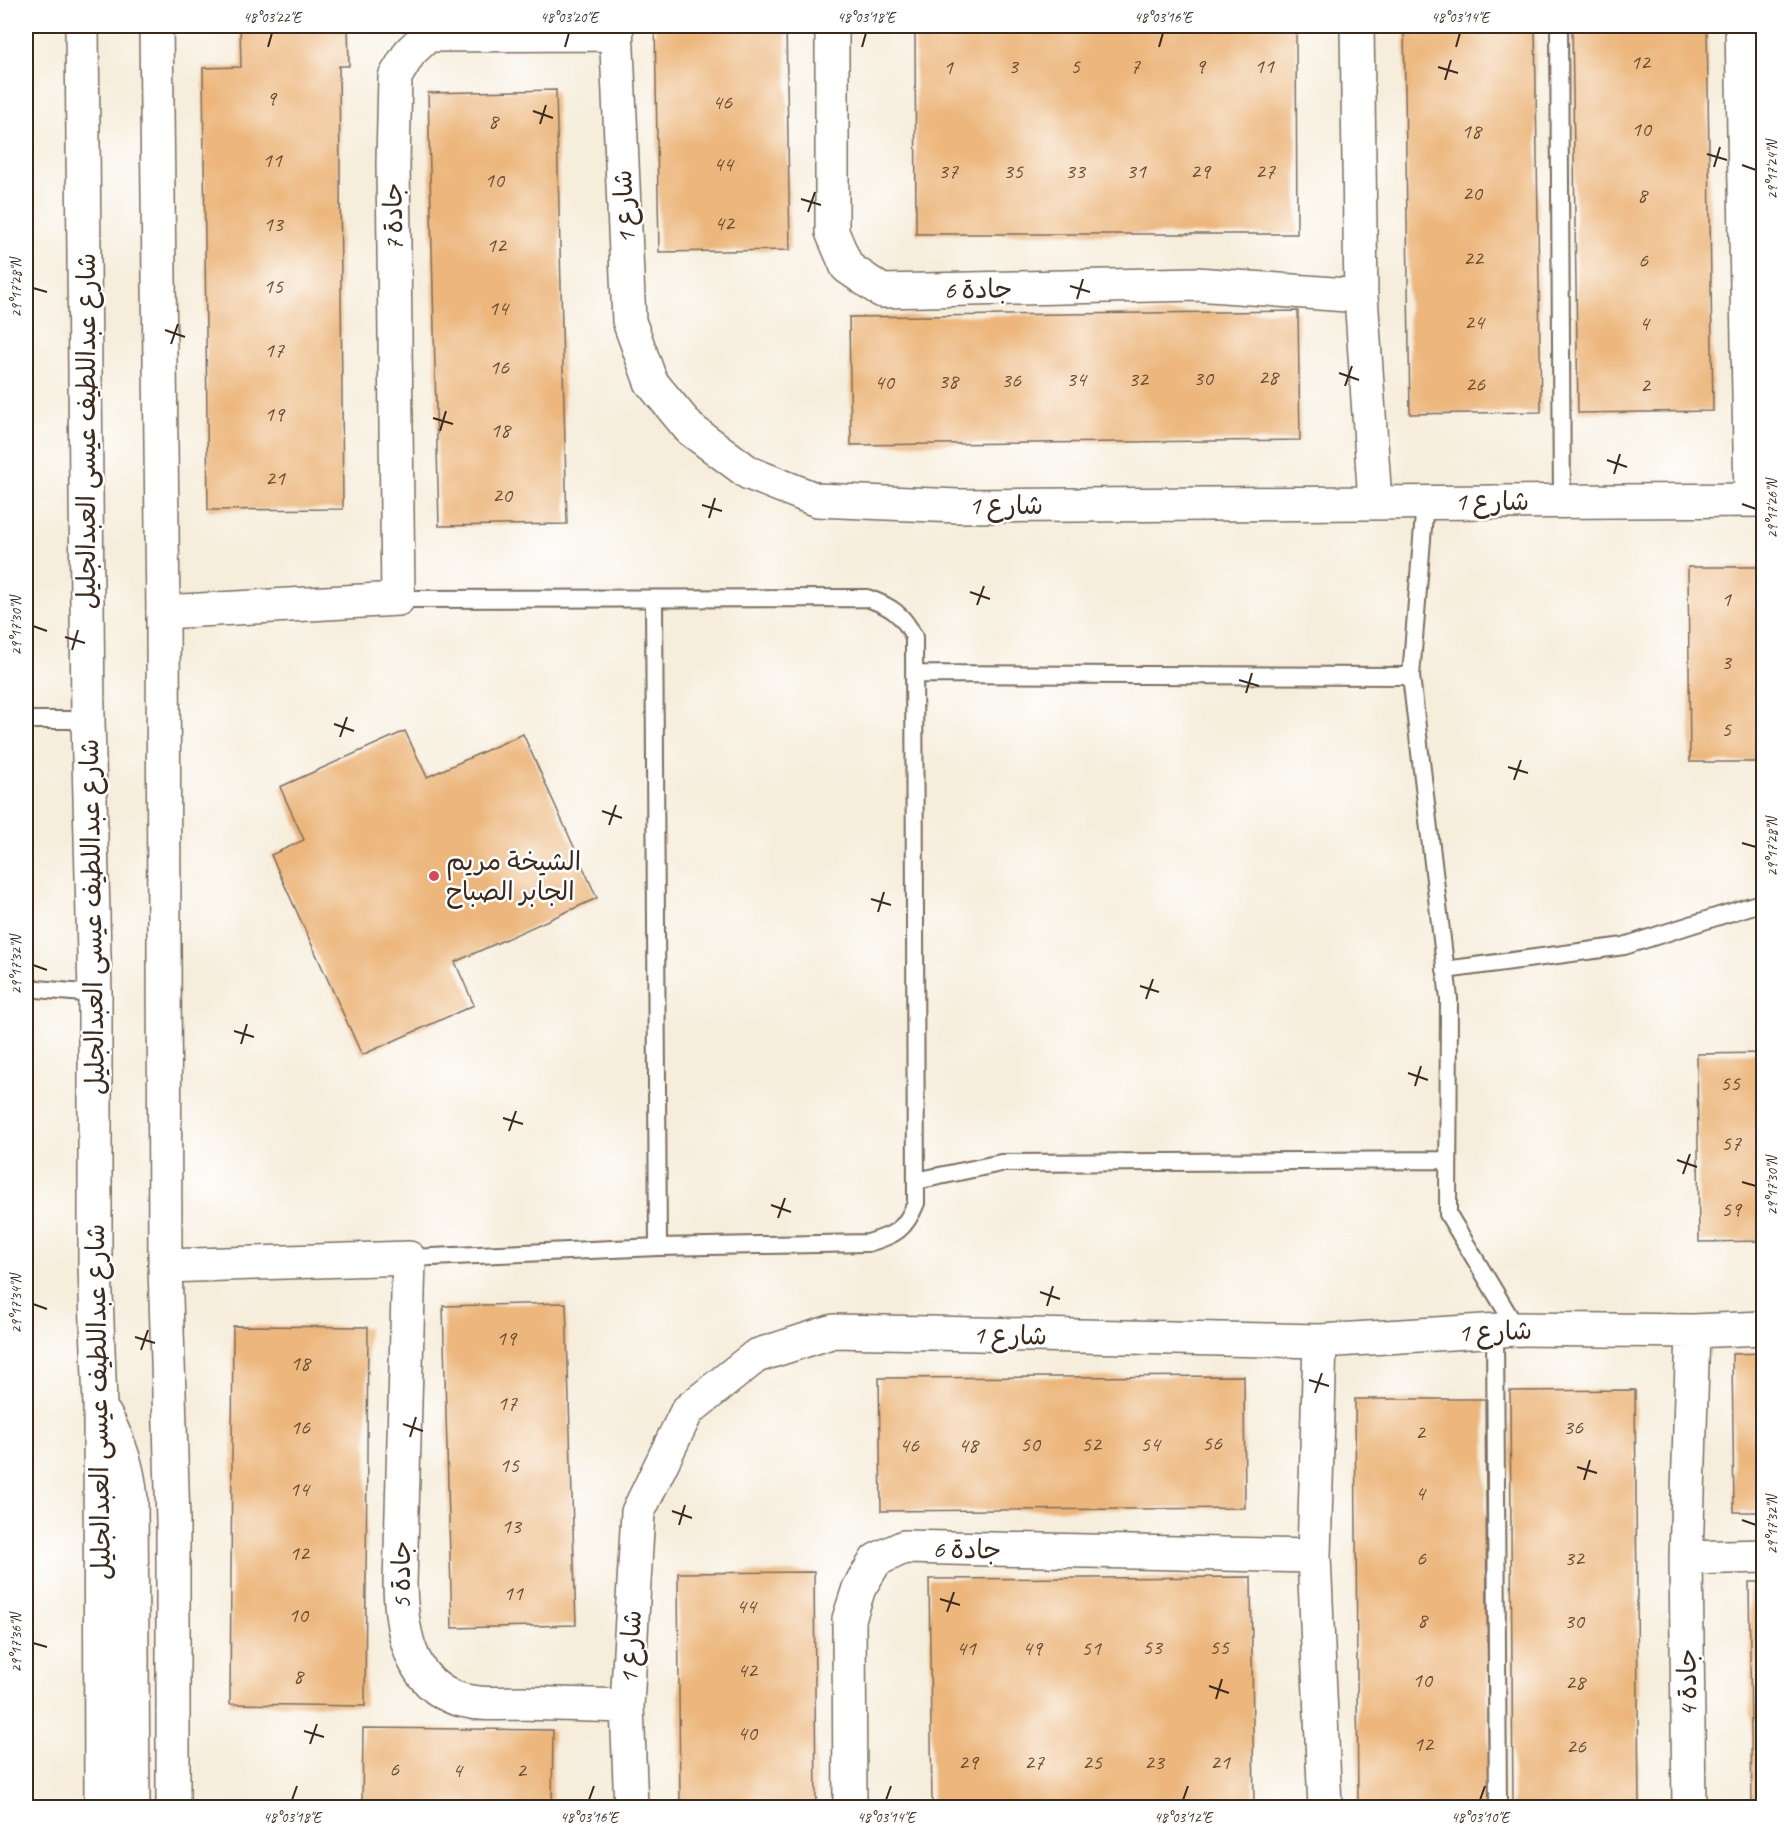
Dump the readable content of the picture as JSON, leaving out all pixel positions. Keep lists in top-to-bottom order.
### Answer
{
  "streets": {
    "street": [
      "شارع 1",
      "جادة 7",
      "جادة 6",
      "شارع عبداللطيف عيسى العبدالجليل",
      "جادة 5",
      "جادة 4"
    ]
  },
  "crossings": [
    ["شارع 1", "جادة 7"],
    ["شارع 1", "جادة 5"],
    ["شارع 1", "جادة 4"]
  ],
  "places": ["الشيخة مريم الجابر الصباح"],
  "house_numbers": [
    "12",
    "3",
    "5",
    "7",
    "9",
    "11",
    "1",
    "9",
    "46",
    "8",
    "10",
    "18",
    "11",
    "44",
    "37",
    "35",
    "33",
    "31",
    "29",
    "27",
    "10",
    "20",
    "8",
    "42",
    "13",
    "12",
    "22",
    "6",
    "15",
    "14",
    "24",
    "4",
    "17",
    "16",
    "28",
    "30",
    "34",
    "32",
    "36",
    "38",
    "40",
    "26",
    "2",
    "19",
    "18",
    "21",
    "20",
    "1",
    "3",
    "5",
    "55",
    "57",
    "59",
    "19",
    "18",
    "17",
    "16",
    "36",
    "2",
    "56",
    "50",
    "52",
    "54",
    "46",
    "48",
    "15",
    "14",
    "4",
    "13",
    "12",
    "6",
    "32",
    "11",
    "44",
    "10",
    "8",
    "30",
    "53",
    "55",
    "41",
    "49",
    "51",
    "42",
    "8",
    "10",
    "28",
    "40",
    "12",
    "26",
    "29",
    "27",
    "25",
    "23",
    "21",
    "6",
    "4",
    "2"
  ],
  "coordinates": [
    "48°03'22\"E",
    "48°03'20\"E",
    "48°03'18\"E",
    "48°03'16\"E",
    "48°03'14\"E",
    "29°17'24\"N",
    "29°17'28\"N",
    "29°17'26\"N",
    "29°17'30\"N",
    "29°17'32\"N",
    "29°17'34\"N",
    "29°17'36\"N",
    "48°03'12\"E",
    "48°03'10\"E"
  ]
}
